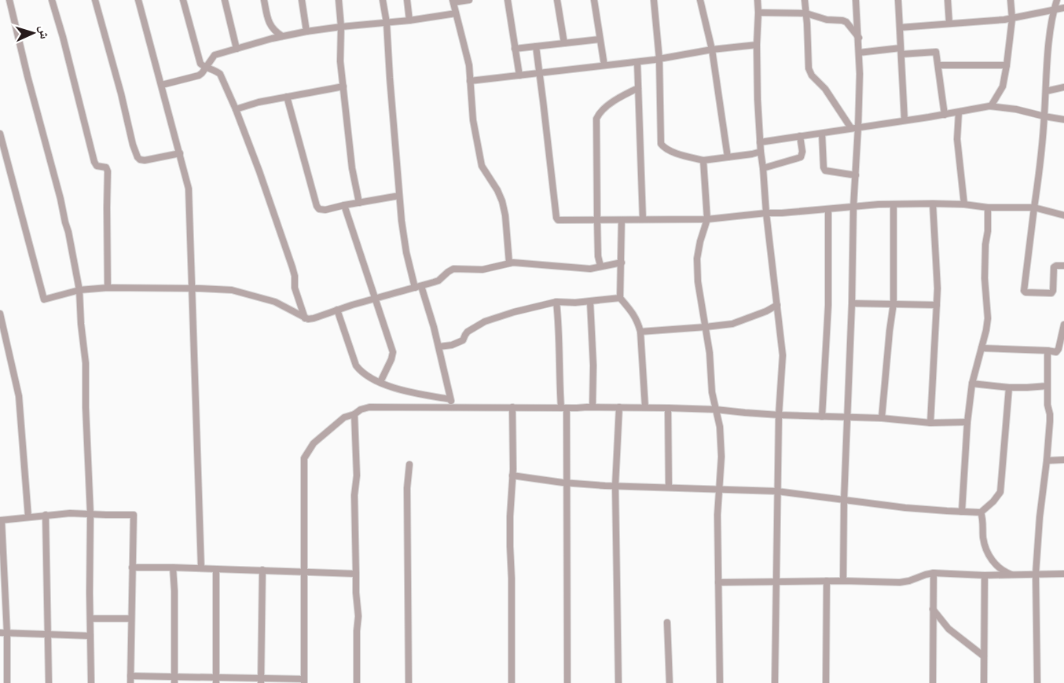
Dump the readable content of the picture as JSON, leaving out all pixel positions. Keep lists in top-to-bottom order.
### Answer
{
  "north": "right"
}
